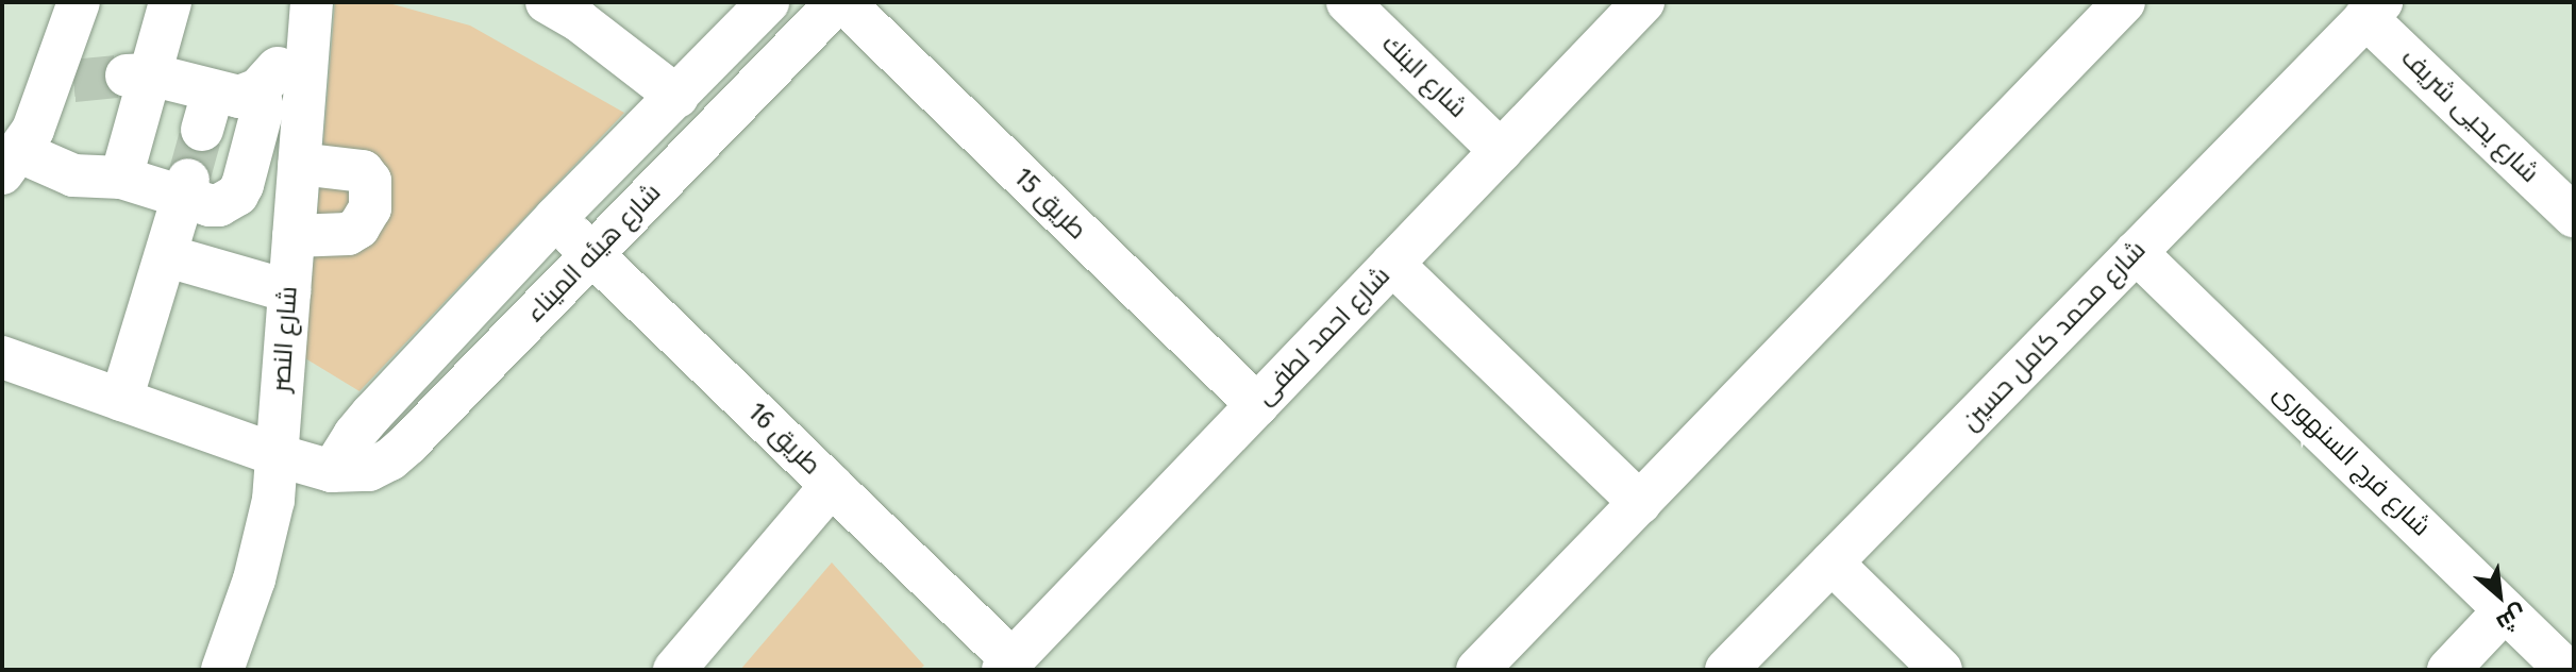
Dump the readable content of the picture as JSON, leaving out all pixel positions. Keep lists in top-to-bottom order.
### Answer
{
  "streets": {
    "street": [
      "شارع البنك",
      "شارع يحيى شريف",
      "طريق 15",
      "شارع هيئه الميناء",
      "شارع احمد لطفى",
      "شارع محمد كامل حسين",
      "شارع النصر",
      "طريق 16",
      "شارع فرج السنهورى"
    ]
  },
  "crossings": [
    ["شارع البنك", "شارع احمد لطفى"],
    ["شارع يحيى شريف", "شارع محمد كامل حسين"],
    ["طريق 15", "شارع هيئه الميناء"],
    ["طريق 15", "شارع احمد لطفى"],
    ["شارع هيئه الميناء", "شارع النصر"],
    ["شارع هيئه الميناء", "طريق 16"],
    ["شارع احمد لطفى", "طريق 16"],
    ["شارع محمد كامل حسين", "شارع فرج السنهورى"]
  ],
  "north": "bottom right"
}
